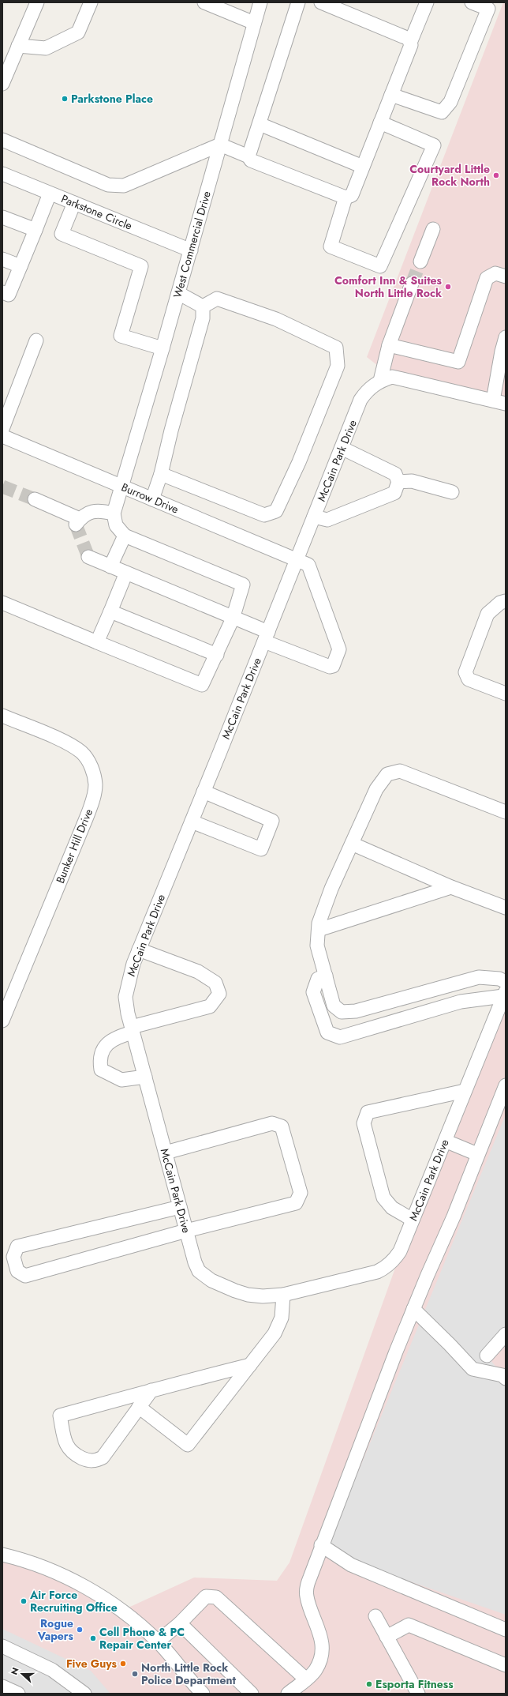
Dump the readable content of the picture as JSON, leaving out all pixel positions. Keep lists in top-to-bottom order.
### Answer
{
  "streets": {
    "street": [
      "Parkstone Circle",
      "West Commercial Drive",
      "McCain Park Drive",
      "Burrow Drive",
      "Bunker Hill Drive"
    ]
  },
  "crossings": [
    ["Parkstone Circle", "West Commercial Drive"],
    ["West Commercial Drive", "Burrow Drive"],
    ["McCain Park Drive", "Burrow Drive"]
  ],
  "places": [
    "Parkstone Place",
    "Courtyard Little Rock North",
    "Comfort Inn & Suites North Little Rock",
    "Air Force Recruiting Office",
    "Rogue Vapers",
    "Cell Phone & PC Repair Center",
    "Five Guys",
    "North Little Rock Police Department",
    "Esporta Fitness"
  ],
  "north": "left"
}
